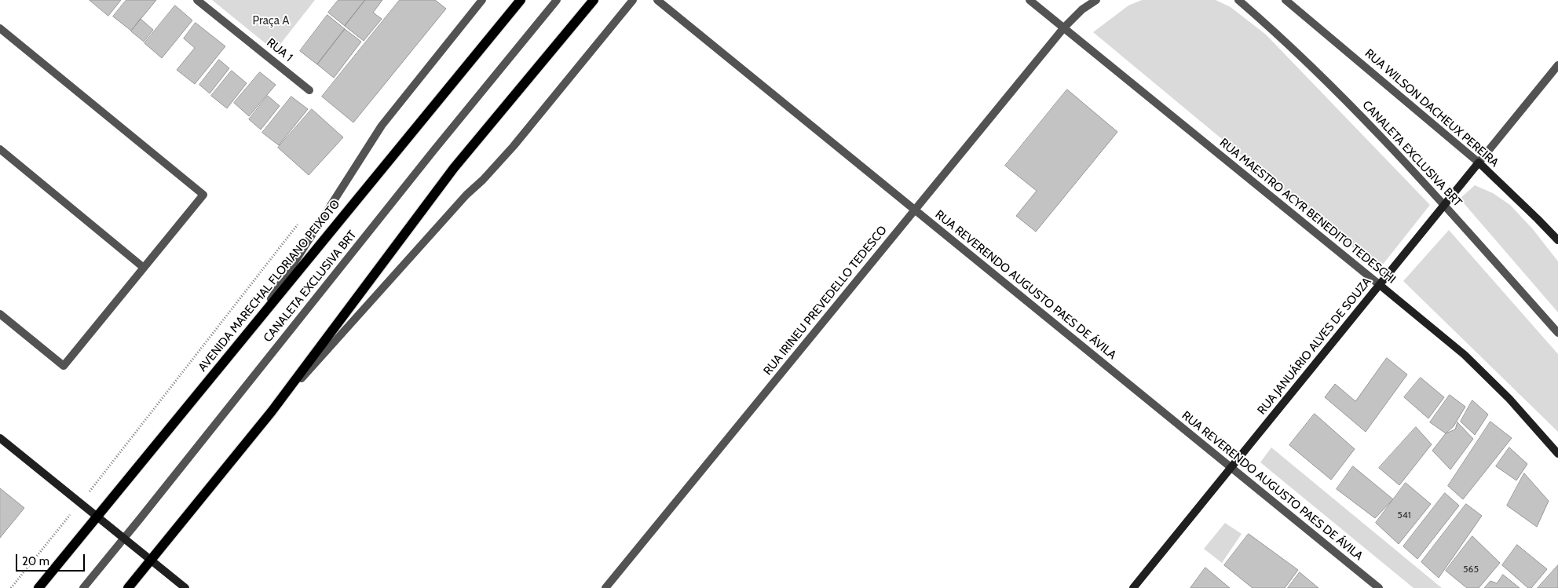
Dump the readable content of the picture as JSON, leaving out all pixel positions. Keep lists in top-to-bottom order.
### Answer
{
  "streets": {
    "main road": [
      "RUA WILSON DACHEUX PEREIRA",
      "RUA MAESTRO ACYR BENEDITO TEDESCHI",
      "AVENIDA MARECHAL FLORIANO PEIXOTO",
      "RUA JANUÁRIO ALVES DE SOUZA"
    ],
    "street": [
      "RUA 1",
      "CANALETA EXCLUSIVA BRT",
      "RUA REVERENDO AUGUSTO PAES DE ÁVILA",
      "RUA IRINEU PREVEDELLO TEDESCO"
    ]
  },
  "crossings": [
    ["RUA WILSON DACHEUX PEREIRA", "RUA JANUÁRIO ALVES DE SOUZA"],
    ["CANALETA EXCLUSIVA BRT", "RUA JANUÁRIO ALVES DE SOUZA"],
    ["RUA MAESTRO ACYR BENEDITO TEDESCHI", "RUA IRINEU PREVEDELLO TEDESCO"],
    ["RUA MAESTRO ACYR BENEDITO TEDESCHI", "RUA JANUÁRIO ALVES DE SOUZA"],
    ["RUA REVERENDO AUGUSTO PAES DE ÁVILA", "RUA IRINEU PREVEDELLO TEDESCO"],
    ["RUA REVERENDO AUGUSTO PAES DE ÁVILA", "RUA JANUÁRIO ALVES DE SOUZA"]
  ],
  "parks": ["Praça A"],
  "house_numbers": ["541", "565"],
  "scale_bar": "20 m"
}
